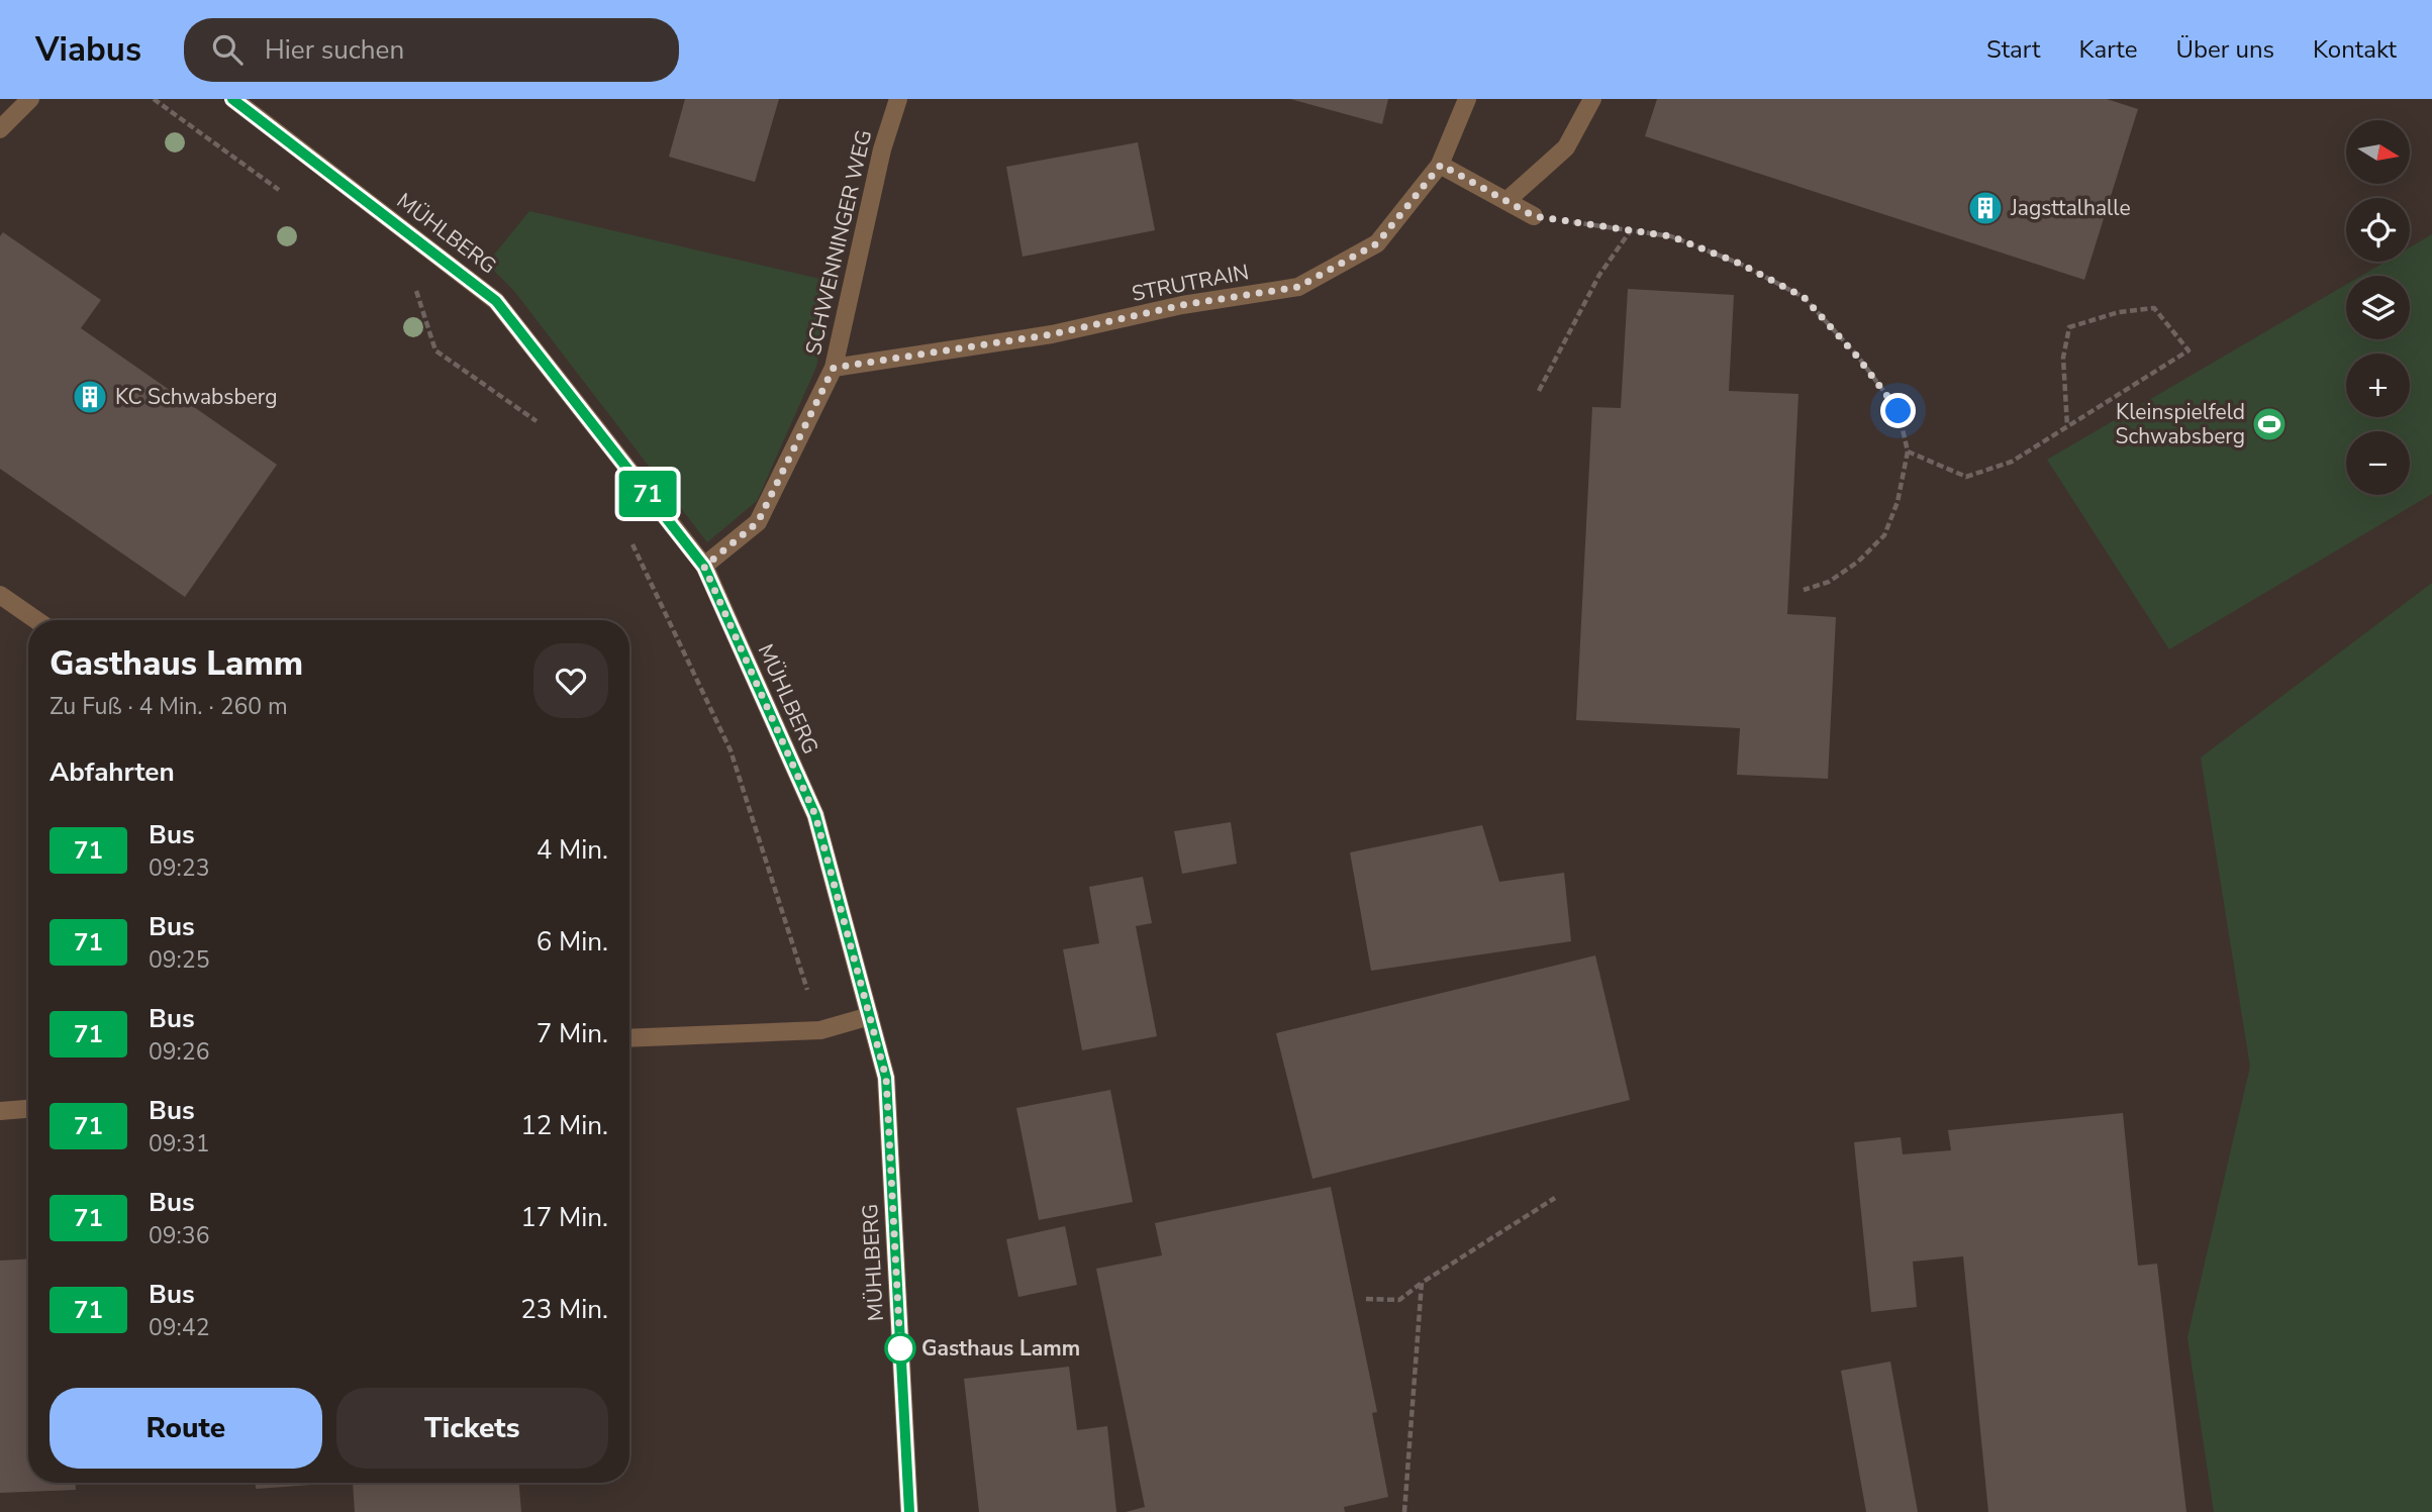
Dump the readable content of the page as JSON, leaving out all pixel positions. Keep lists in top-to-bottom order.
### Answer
{
  "streets": {
    "street": ["MÜHLBERG", "SCHWENNINGER WEG", "STRUTRAIN"]
  },
  "crossings": [
    ["MÜHLBERG", "SCHWENNINGER WEG"],
    ["SCHWENNINGER WEG", "STRUTRAIN"]
  ],
  "places": {
    "building": ["Jagsttalhalle", "KC Schwabsberg"],
    "sports": ["Kleinspielfeld Schwabsberg"],
    "other": ["Gasthaus Lamm"]
  },
  "lines": ["bus line 71"],
  "north": "right",
  "page": {
    "header": "Viabus",
    "search": "Hier suchen",
    "nav": [
      "Start",
      "Karte",
      "Über uns",
      "Kontakt"
    ],
    "on_map": "71",
    "map_buttons": ["+", "−"],
    "heading": [
      ["Gasthaus Lamm", "Zu Fuß · 4 Min. · 260 m"],
      "Abfahrten"
    ],
    "list": [
      {
        "mark": "71",
        "name": "Bus",
        "note": "09:23",
        "value": "4 Min."
      },
      {
        "mark": "71",
        "name": "Bus",
        "note": "09:25",
        "value": "6 Min."
      },
      {
        "mark": "71",
        "name": "Bus",
        "note": "09:26",
        "value": "7 Min."
      },
      {
        "mark": "71",
        "name": "Bus",
        "note": "09:31",
        "value": "12 Min."
      },
      {
        "mark": "71",
        "name": "Bus",
        "note": "09:36",
        "value": "17 Min."
      },
      {
        "mark": "71",
        "name": "Bus",
        "note": "09:42",
        "value": "23 Min."
      }
    ],
    "buttons": ["Route", "Tickets"]
  }
}
